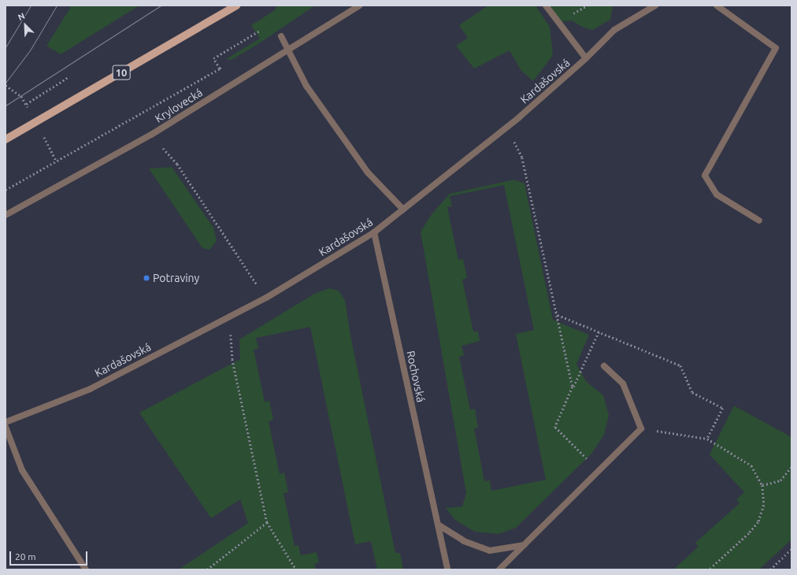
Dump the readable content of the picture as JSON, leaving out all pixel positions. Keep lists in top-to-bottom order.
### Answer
{
  "streets": {
    "main road": ["10"],
    "street": ["Kardašovská", "Krylovecká", "Rochovská"]
  },
  "crossings": [
    ["Kardašovská", "Rochovská"]
  ],
  "places": ["Potraviny"],
  "scale_bar": "20 m",
  "north": "top left"
}
